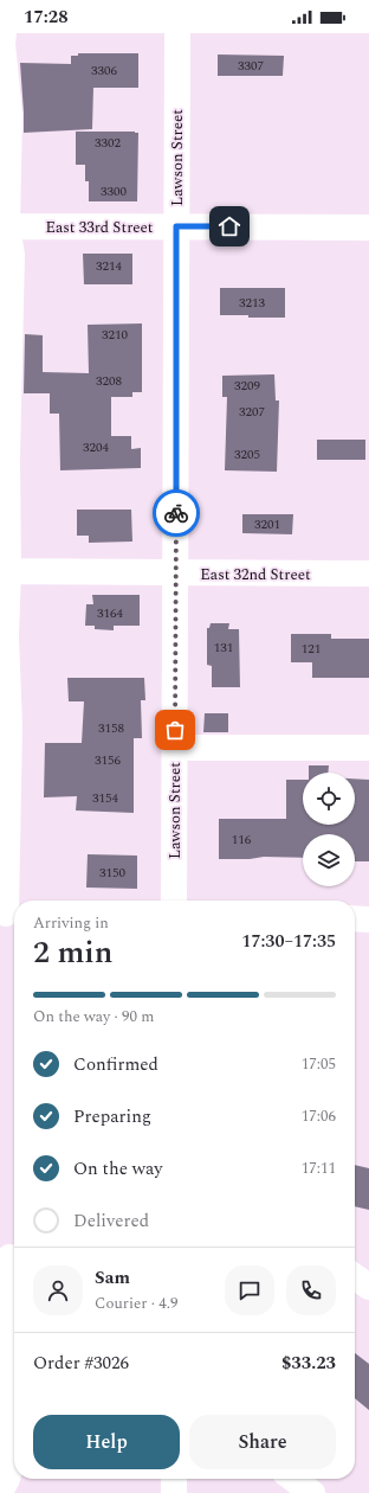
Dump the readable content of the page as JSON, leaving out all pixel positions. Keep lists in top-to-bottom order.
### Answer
{
  "streets": {
    "street": ["Lawson Street", "East 33rd Street", "East 32nd Street"]
  },
  "crossings": [
    ["Lawson Street", "East 33rd Street"],
    ["Lawson Street", "East 32nd Street"]
  ],
  "house_numbers": [
    "3307",
    "3306",
    "3302",
    "3300",
    "3214",
    "3213",
    "3210",
    "3208",
    "3209",
    "3207",
    "3204",
    "3205",
    "3201",
    "3164",
    "131",
    "121",
    "3158",
    "3156",
    "3154",
    "116",
    "3150"
  ],
  "page": {
    "status": "17:28",
    "heading": ["2 min", "Arriving in", "17:30–17:35"],
    "panel": [
      "Sam",
      "Courier · 4.9",
      "Order #3026",
      "$33.23"
    ],
    "bar": "On the way · 90 m",
    "list": [
      ["Confirmed", "17:05"],
      ["Preparing", "17:06"],
      ["On the way", "17:11"],
      "Delivered"
    ],
    "buttons": ["Help", "Share"]
  }
}
